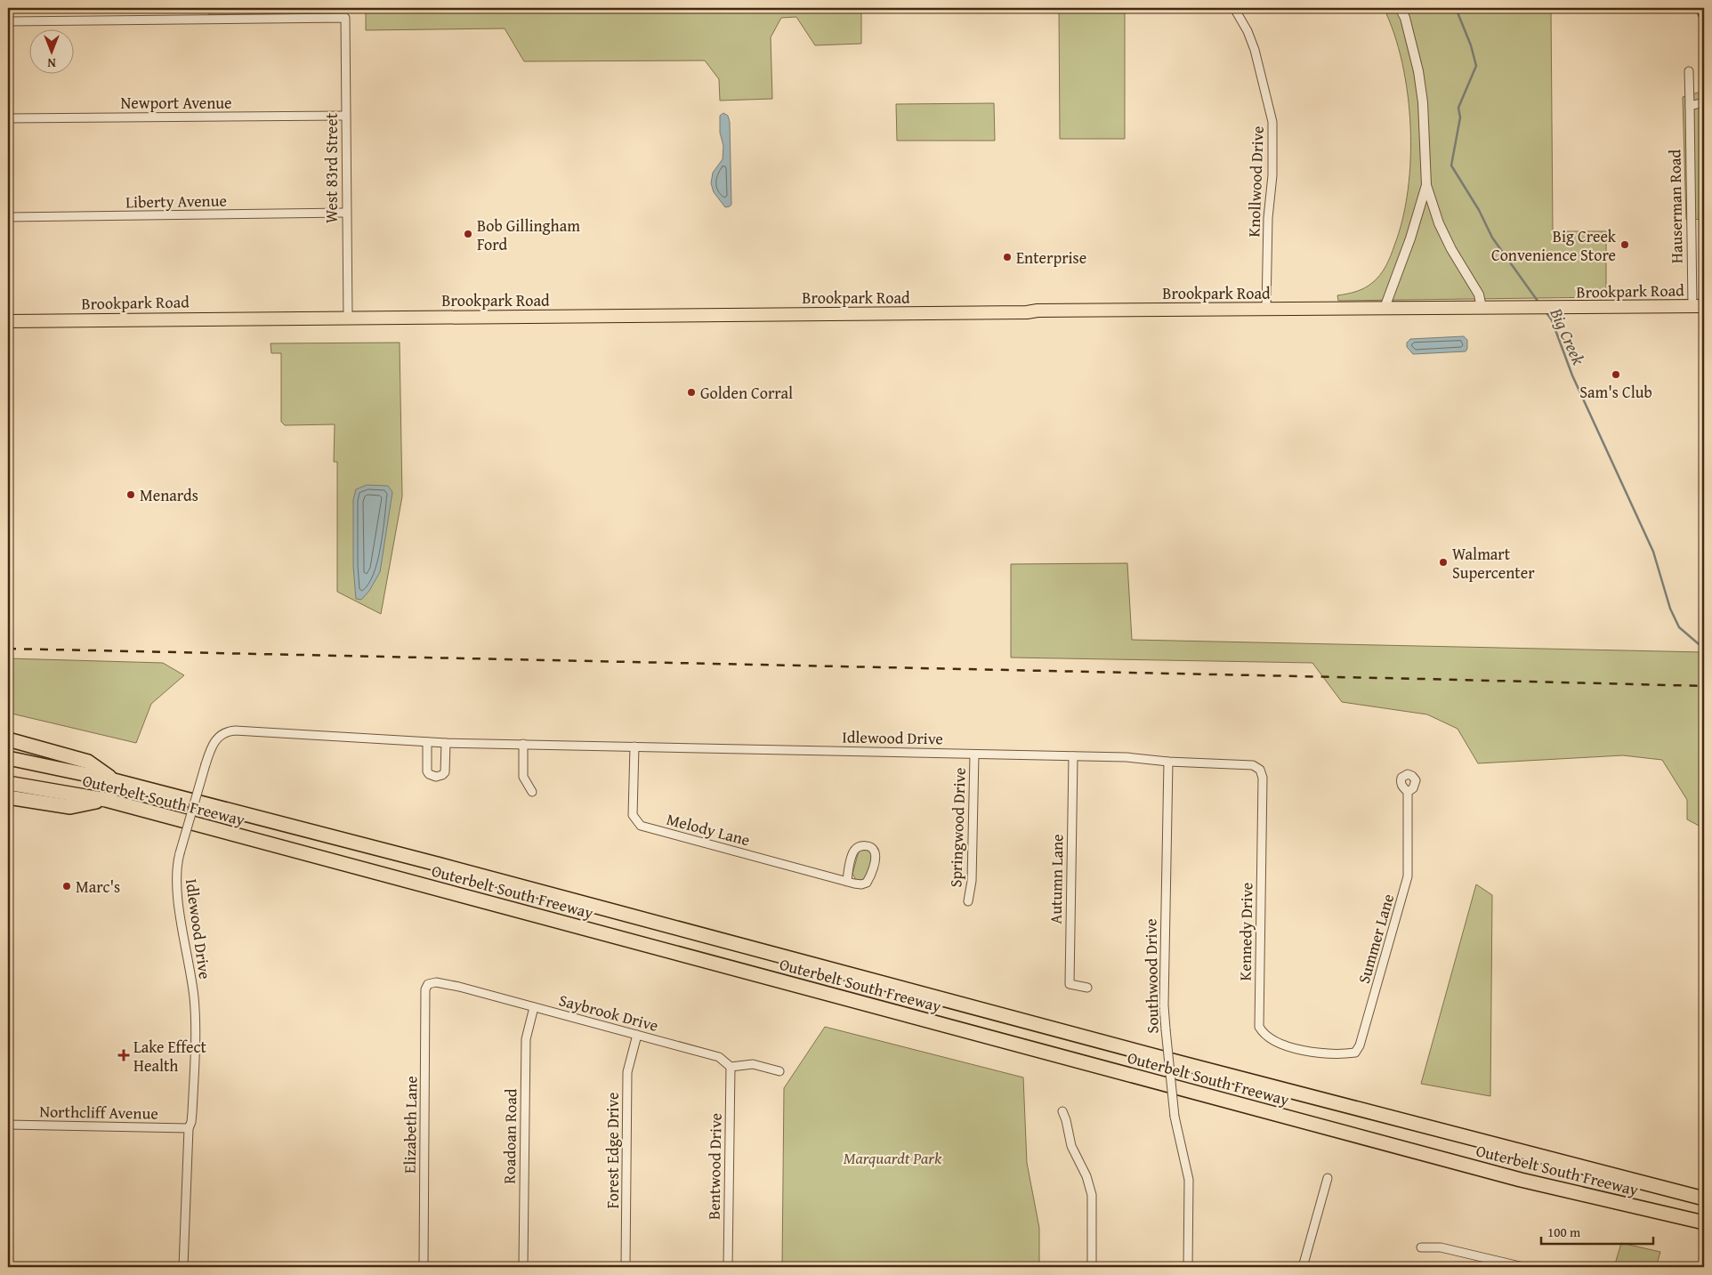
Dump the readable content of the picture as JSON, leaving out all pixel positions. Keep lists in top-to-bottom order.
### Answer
{
  "streets": {
    "highway": ["Outerbelt South Freeway"],
    "main road": ["Brookpark Road"],
    "street": [
      "Newport Avenue",
      "West 83rd Street",
      "Knollwood Drive",
      "Liberty Avenue",
      "Hauserman Road",
      "Idlewood Drive",
      "Springwood Drive",
      "Melody Lane",
      "Autumn Lane",
      "Kennedy Drive",
      "Summer Lane",
      "Southwood Drive",
      "Saybrook Drive",
      "Northcliff Avenue",
      "Elizabeth Lane",
      "Roadoan Road",
      "Forest Edge Drive",
      "Bentwood Drive"
    ]
  },
  "crossings": [
    ["Newport Avenue", "West 83rd Street"],
    ["West 83rd Street", "Liberty Avenue"],
    ["West 83rd Street", "Brookpark Road"],
    ["Knollwood Drive", "Brookpark Road"],
    ["Hauserman Road", "Brookpark Road"],
    ["Idlewood Drive", "Springwood Drive"],
    ["Idlewood Drive", "Melody Lane"],
    ["Idlewood Drive", "Autumn Lane"],
    ["Idlewood Drive", "Kennedy Drive"],
    ["Idlewood Drive", "Southwood Drive"],
    ["Idlewood Drive", "Northcliff Avenue"],
    ["Kennedy Drive", "Summer Lane"],
    ["Saybrook Drive", "Elizabeth Lane"],
    ["Saybrook Drive", "Roadoan Road"],
    ["Saybrook Drive", "Forest Edge Drive"],
    ["Saybrook Drive", "Bentwood Drive"]
  ],
  "water": ["Big Creek"],
  "parks": ["Marquardt Park"],
  "places": {
    "other": [
      "Bob Gillingham Ford",
      "Big Creek Convenience Store",
      "Enterprise",
      "Sam's Club",
      "Golden Corral",
      "Menards",
      "Walmart Supercenter",
      "Marc's"
    ],
    "health": ["Lake Effect Health"]
  },
  "scale_bar": "100 m",
  "north": "bottom"
}
